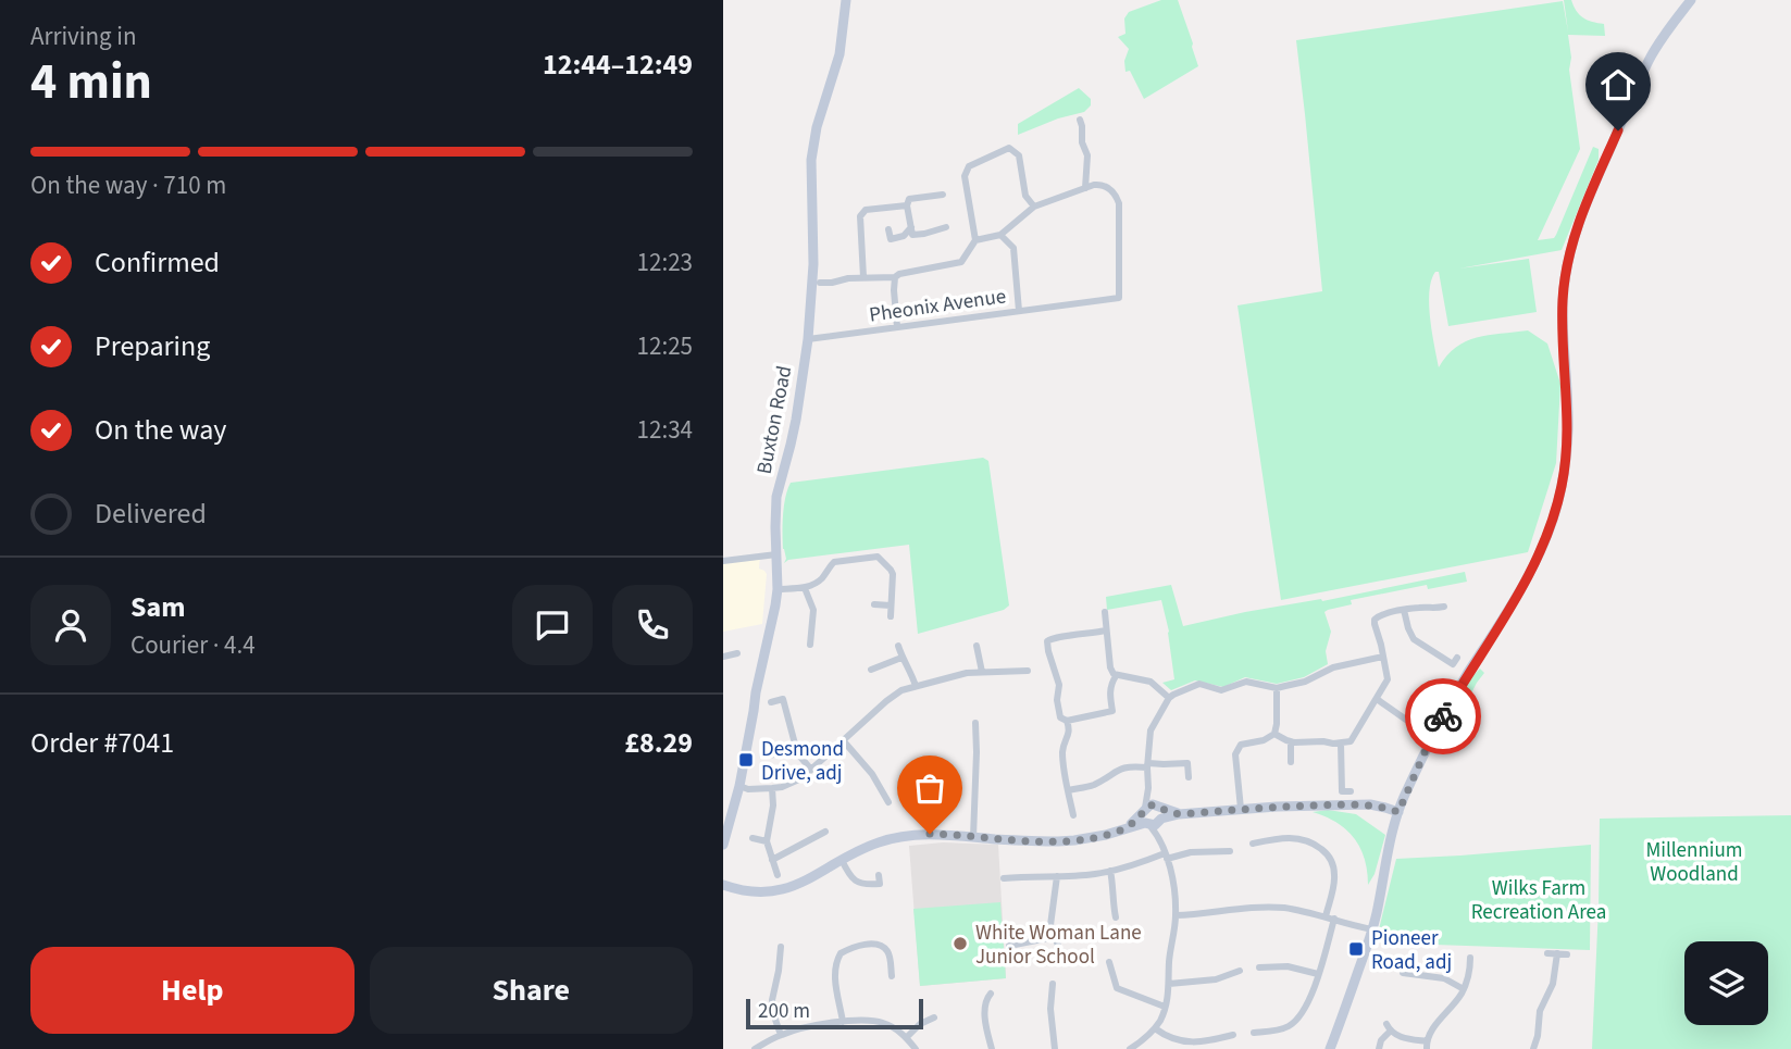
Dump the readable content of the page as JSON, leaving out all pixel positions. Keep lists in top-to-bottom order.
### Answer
{
  "streets": {
    "street": ["Pheonix Avenue", "Buxton Road"]
  },
  "crossings": [
    ["Pheonix Avenue", "Buxton Road"]
  ],
  "parks": ["Millennium Woodland", "Wilks Farm Recreation Area"],
  "places": {
    "transit": ["Desmond Drive, adj", "Pioneer Road, adj"],
    "other": ["White Woman Lane Junior School"]
  },
  "scale_bar": "200 m",
  "page": {
    "heading": ["4 min", "Arriving in", "12:44–12:49"],
    "panel": [
      "Sam",
      "Courier · 4.4",
      "Order #7041",
      "£8.29"
    ],
    "bar": "On the way · 710 m",
    "list": [
      ["Confirmed", "12:23"],
      ["Preparing", "12:25"],
      ["On the way", "12:34"],
      "Delivered"
    ],
    "buttons": ["Help", "Share"],
    "scale": "200 m"
  }
}
